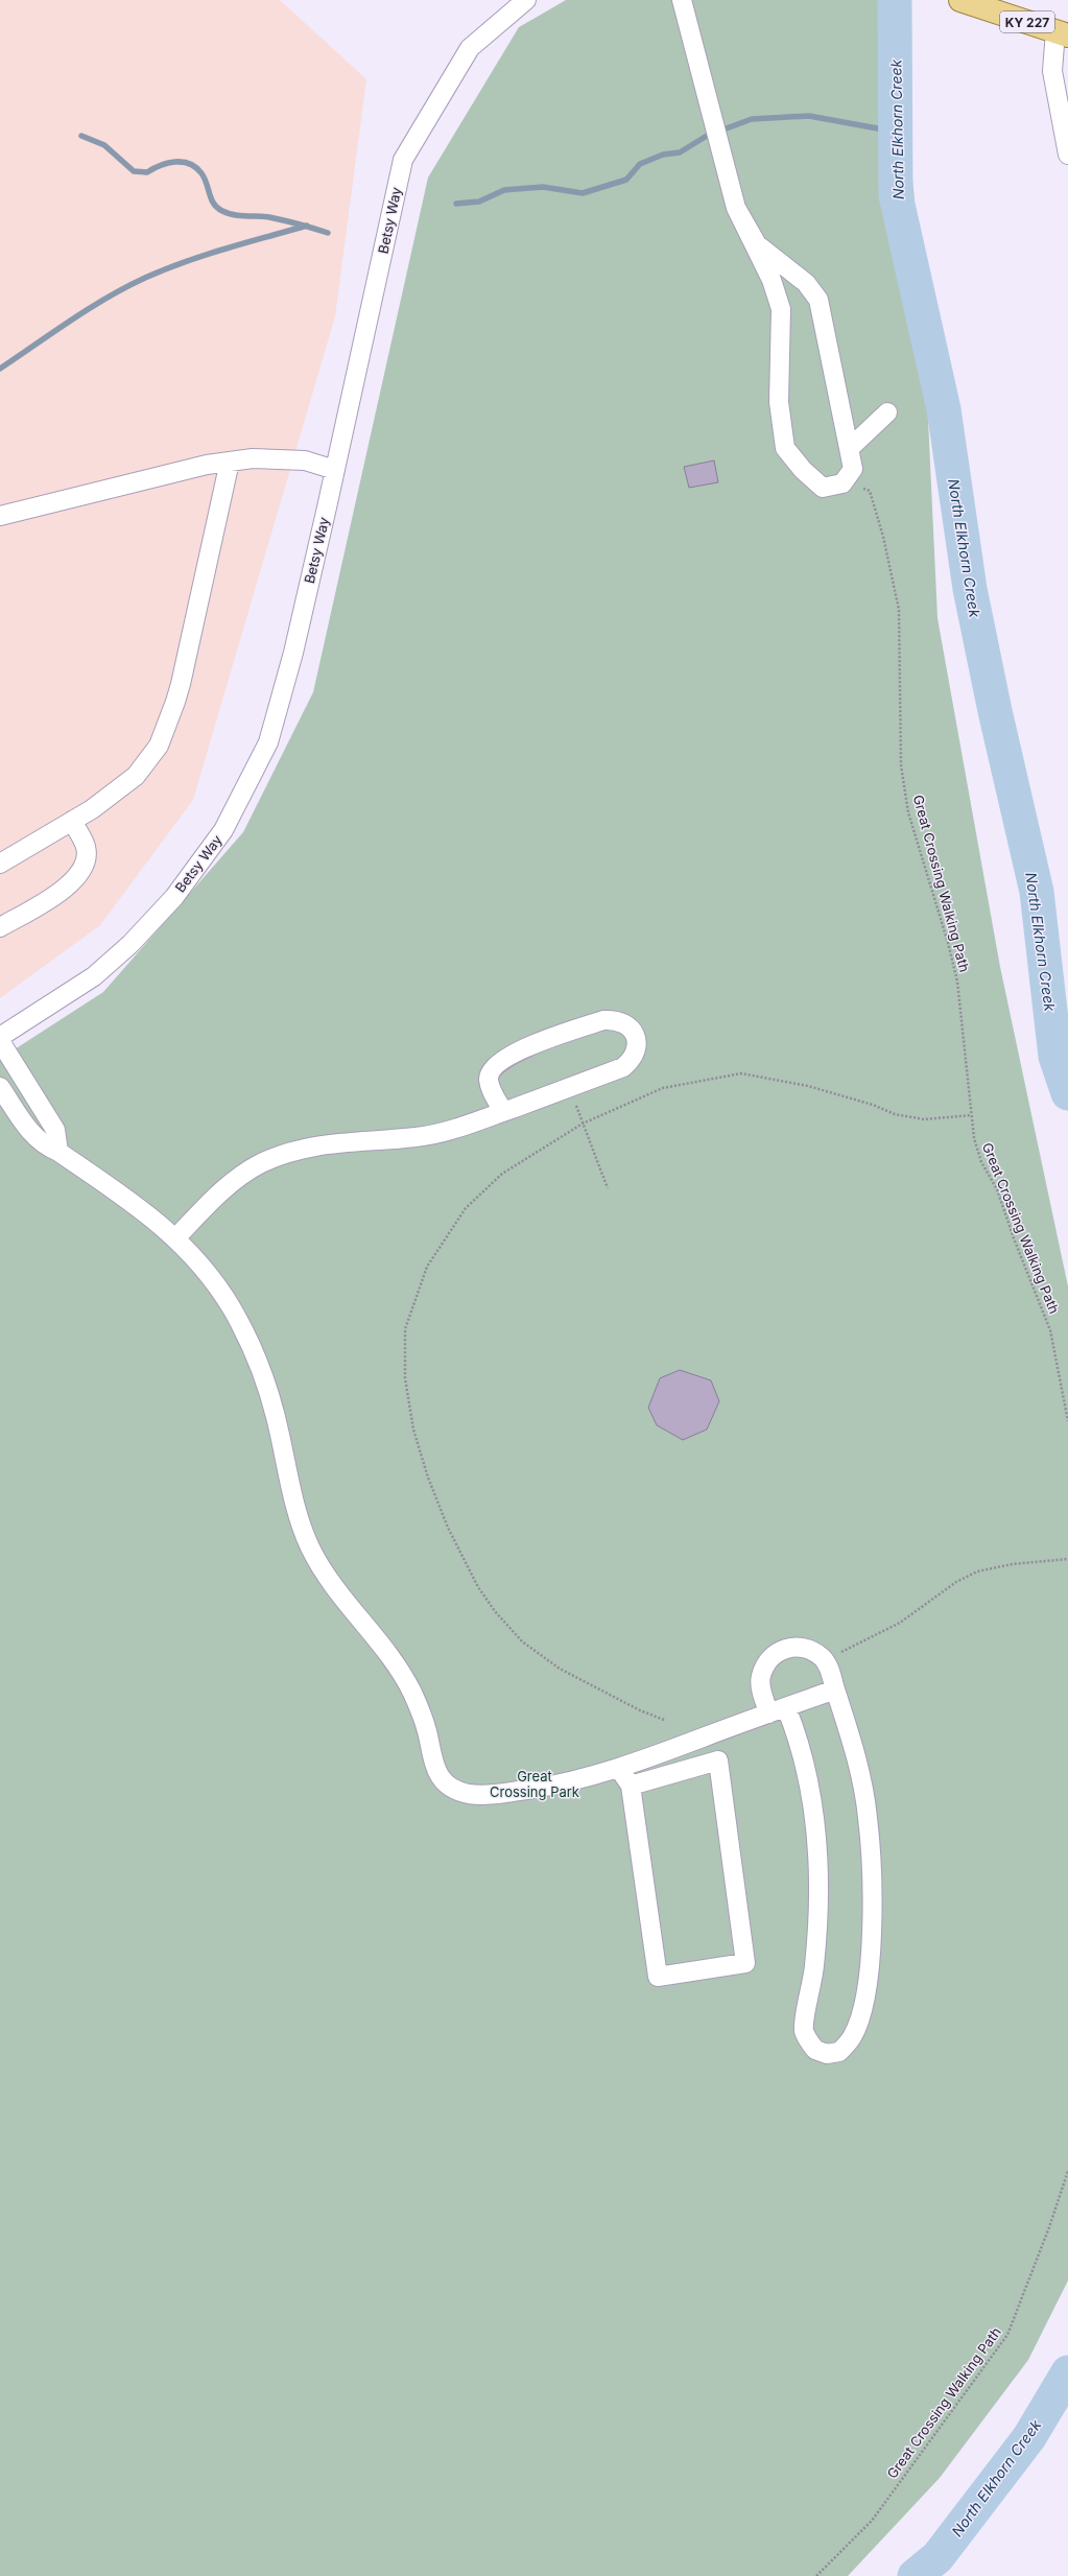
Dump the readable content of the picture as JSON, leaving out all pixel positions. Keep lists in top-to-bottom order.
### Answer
{
  "streets": {
    "main road": ["KY 227"],
    "street": ["Betsy Way"],
    "path": ["Great Crossing Walking Path"]
  },
  "water": ["North Elkhorn Creek"],
  "parks": ["Great Crossing Park"]
}
